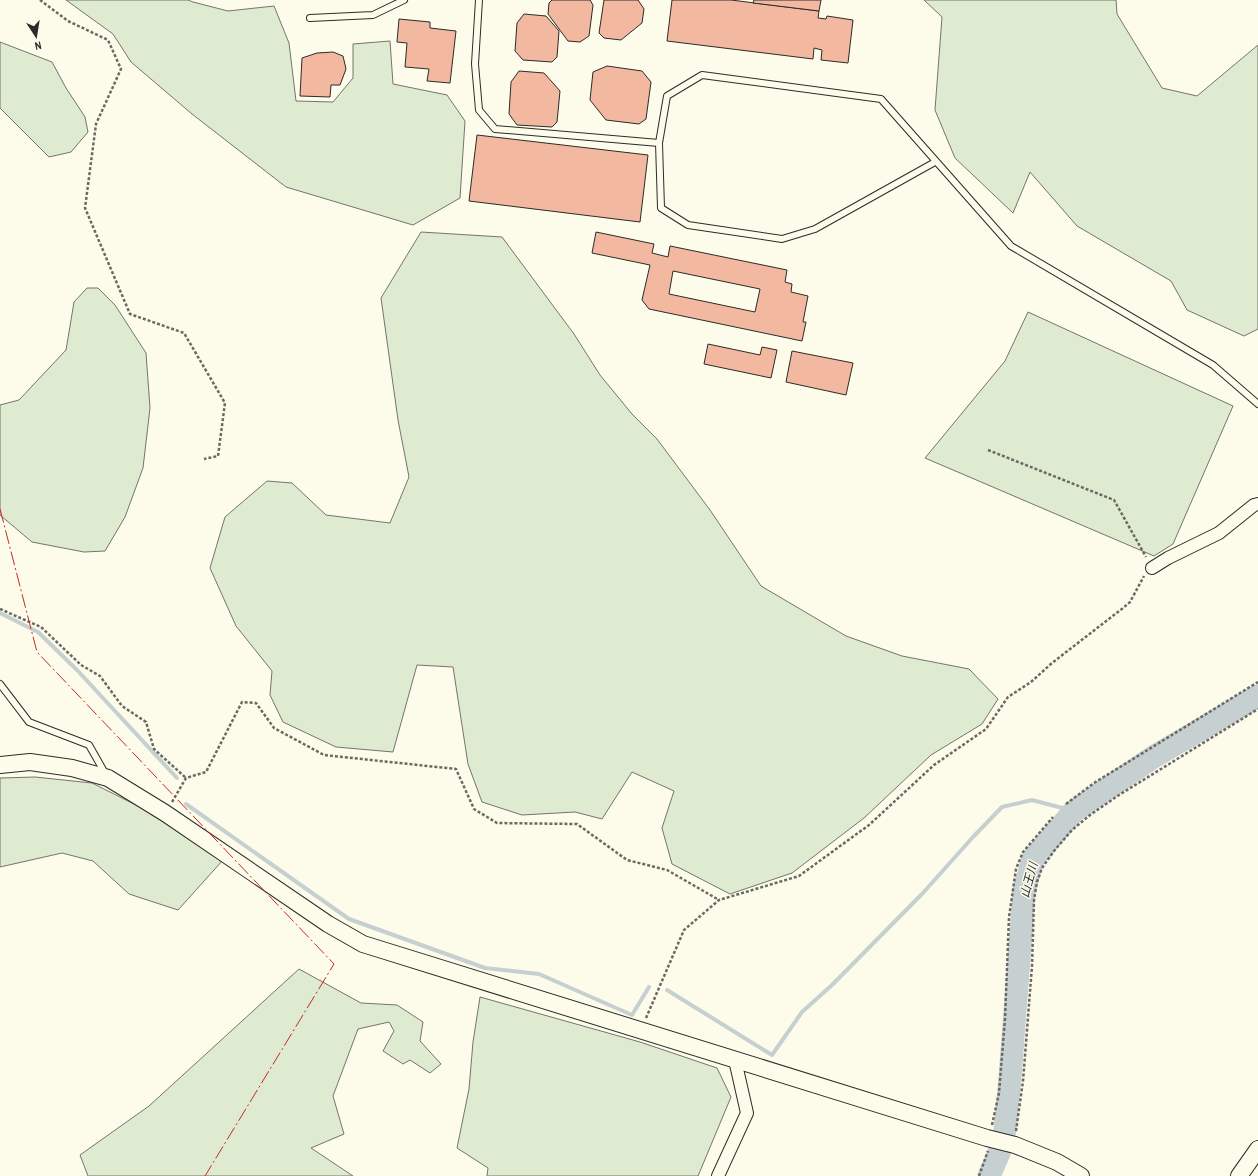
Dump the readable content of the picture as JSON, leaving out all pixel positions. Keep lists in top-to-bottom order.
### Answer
{
  "water": ["山王川"],
  "north": "bottom"
}
